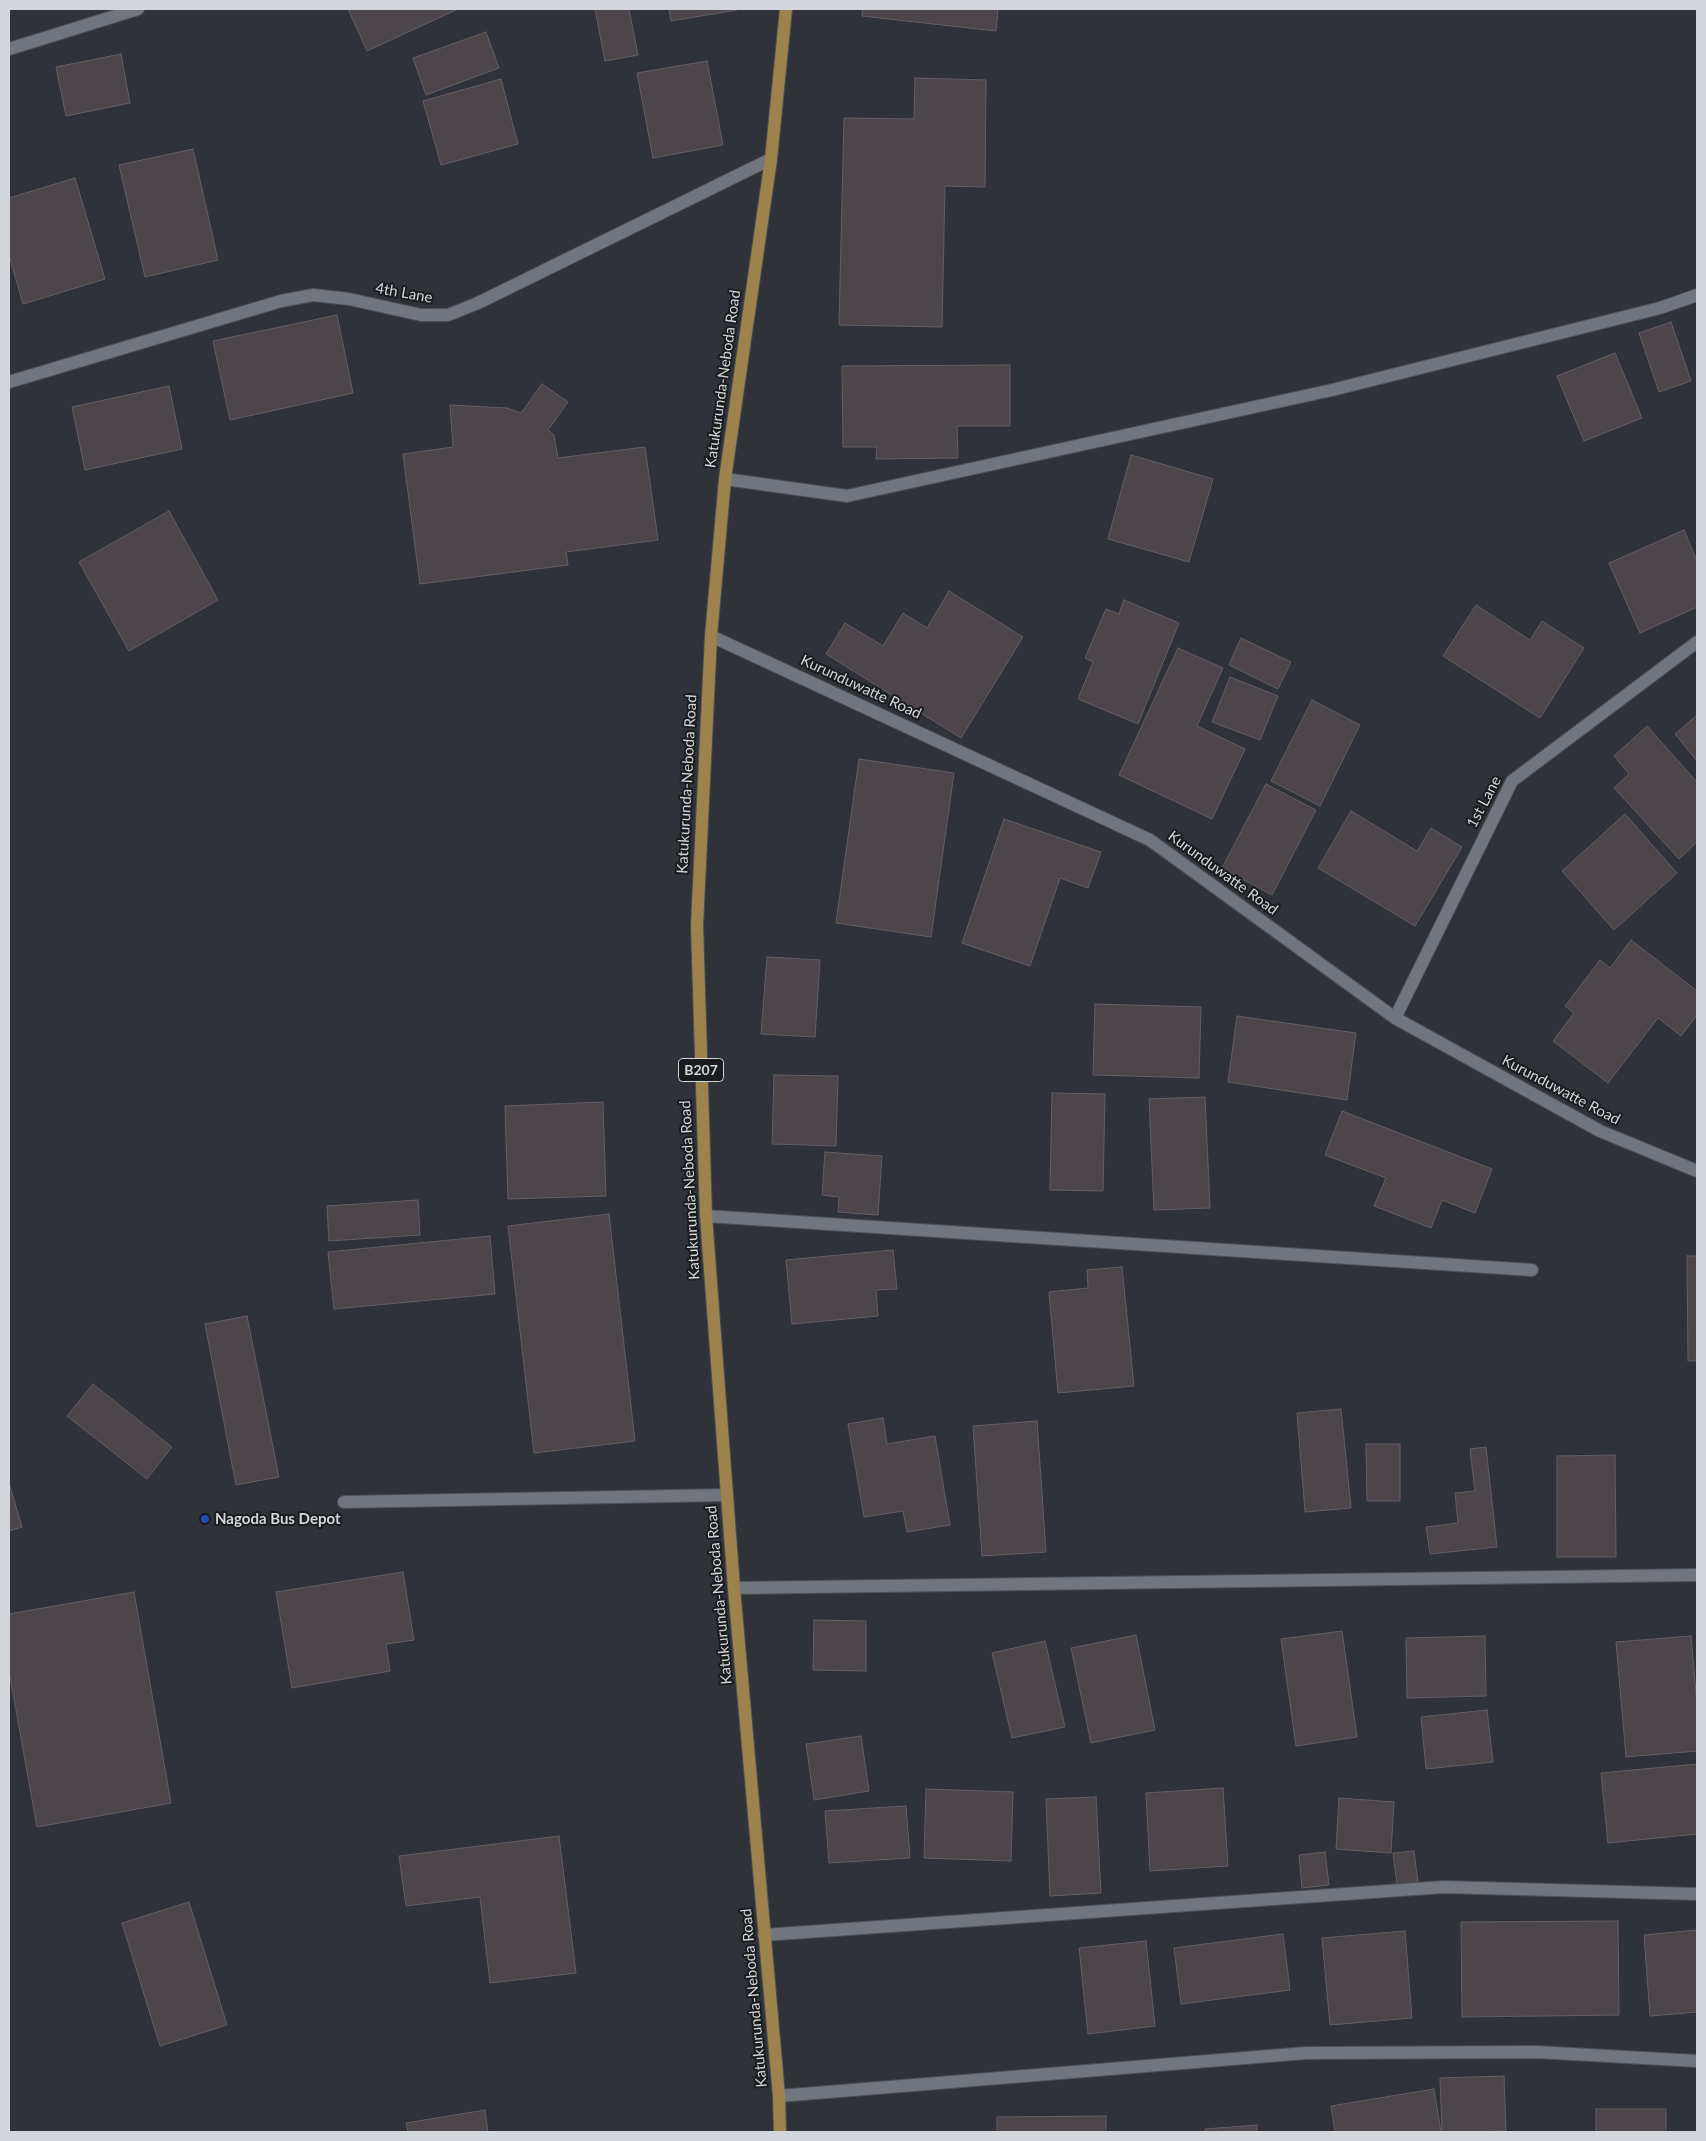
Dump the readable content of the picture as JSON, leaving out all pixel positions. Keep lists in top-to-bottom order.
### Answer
{
  "streets": {
    "main road": ["Katukurunda-Neboda Road", "B207"],
    "street": ["4th Lane", "Kurunduwatte Road", "1st Lane"]
  },
  "crossings": [
    ["4th Lane", "Katukurunda-Neboda Road"],
    ["Katukurunda-Neboda Road", "Kurunduwatte Road"],
    ["Kurunduwatte Road", "1st Lane"]
  ],
  "places": ["Nagoda Bus Depot"]
}
